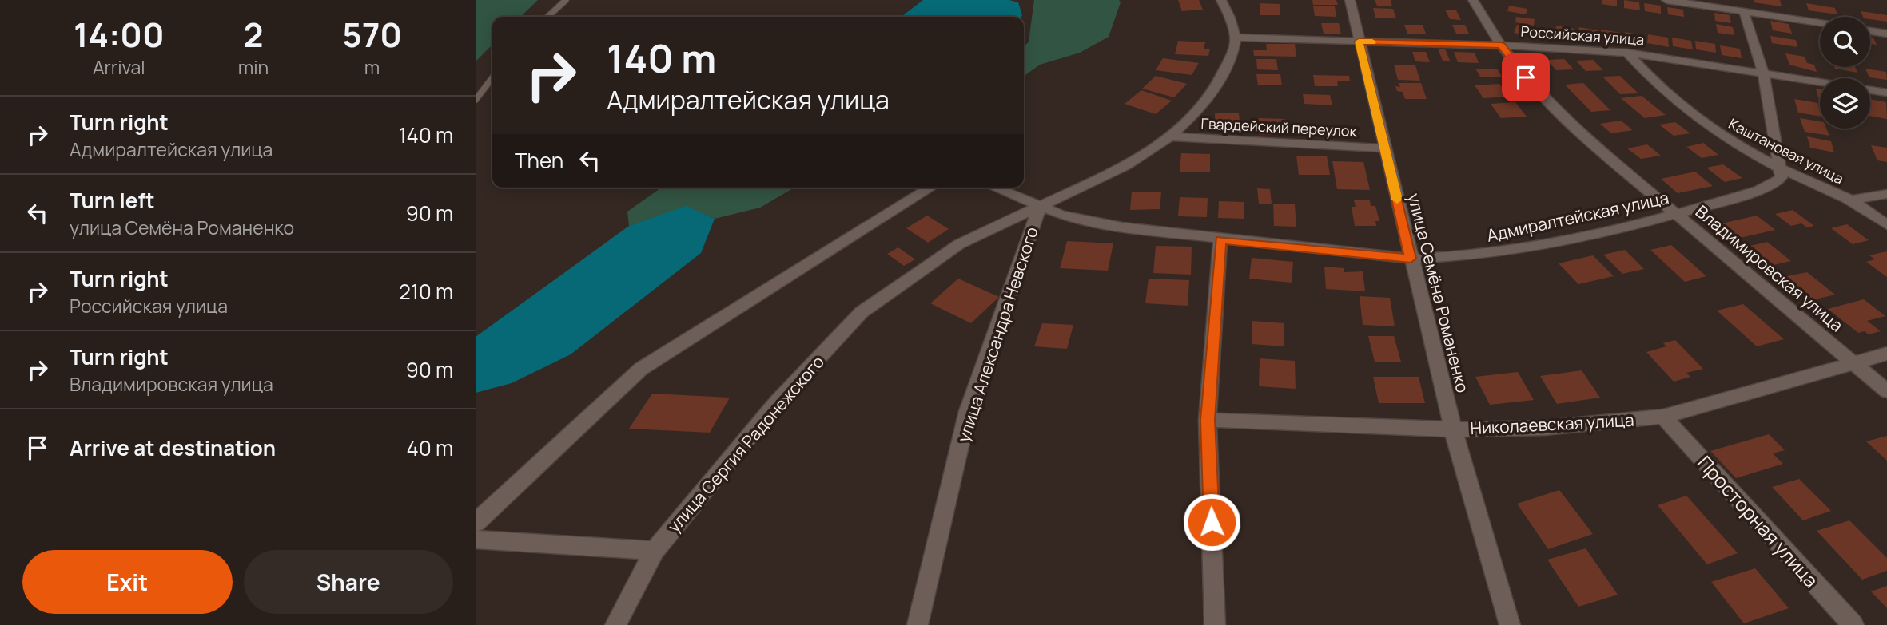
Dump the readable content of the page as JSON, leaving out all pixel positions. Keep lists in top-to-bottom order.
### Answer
{
  "streets": {
    "street": [
      "Российская улица",
      "Гвардейский переулок",
      "Каштановая улица",
      "Адмиралтейская улица",
      "Владимировская улица",
      "улица Семёна Романенко",
      "улица Александра Невского",
      "Николаевская улица",
      "улица Сергия Радонежского",
      "Просторная улица"
    ]
  },
  "crossings": [
    ["Российская улица", "Каштановая улица"],
    ["Российская улица", "Владимировская улица"],
    ["Российская улица", "улица Семёна Романенко"],
    ["Российская улица", "улица Сергия Радонежского"],
    ["Гвардейский переулок", "улица Семёна Романенко"],
    ["Гвардейский переулок", "улица Сергия Радонежского"],
    ["Каштановая улица", "Адмиралтейская улица"],
    ["Адмиралтейская улица", "Владимировская улица"],
    ["Адмиралтейская улица", "улица Семёна Романенко"],
    ["Адмиралтейская улица", "улица Александра Невского"],
    ["Адмиралтейская улица", "улица Сергия Радонежского"],
    ["Владимировская улица", "Николаевская улица"],
    ["улица Семёна Романенко", "Николаевская улица"],
    ["улица Александра Невского", "улица Сергия Радонежского"],
    ["Николаевская улица", "Просторная улица"]
  ],
  "page": {
    "eta": [
      "14:00",
      "Arrival",
      "2",
      "min",
      "570",
      "m"
    ],
    "turn": ["140 m", "Адмиралтейская улица"],
    "list": [
      {
        "name": "Turn right",
        "note": "Адмиралтейская улица",
        "value": "140 m"
      },
      {
        "name": "Turn left",
        "note": "улица Семёна Романенко",
        "value": "90 m"
      },
      {
        "name": "Turn right",
        "note": "Российская улица",
        "value": "210 m"
      },
      {
        "name": "Turn right",
        "note": "Владимировская улица",
        "value": "90 m"
      },
      {
        "name": "Arrive at destination",
        "value": "40 m"
      }
    ],
    "then": "Then",
    "buttons": ["Exit", "Share"]
  }
}
